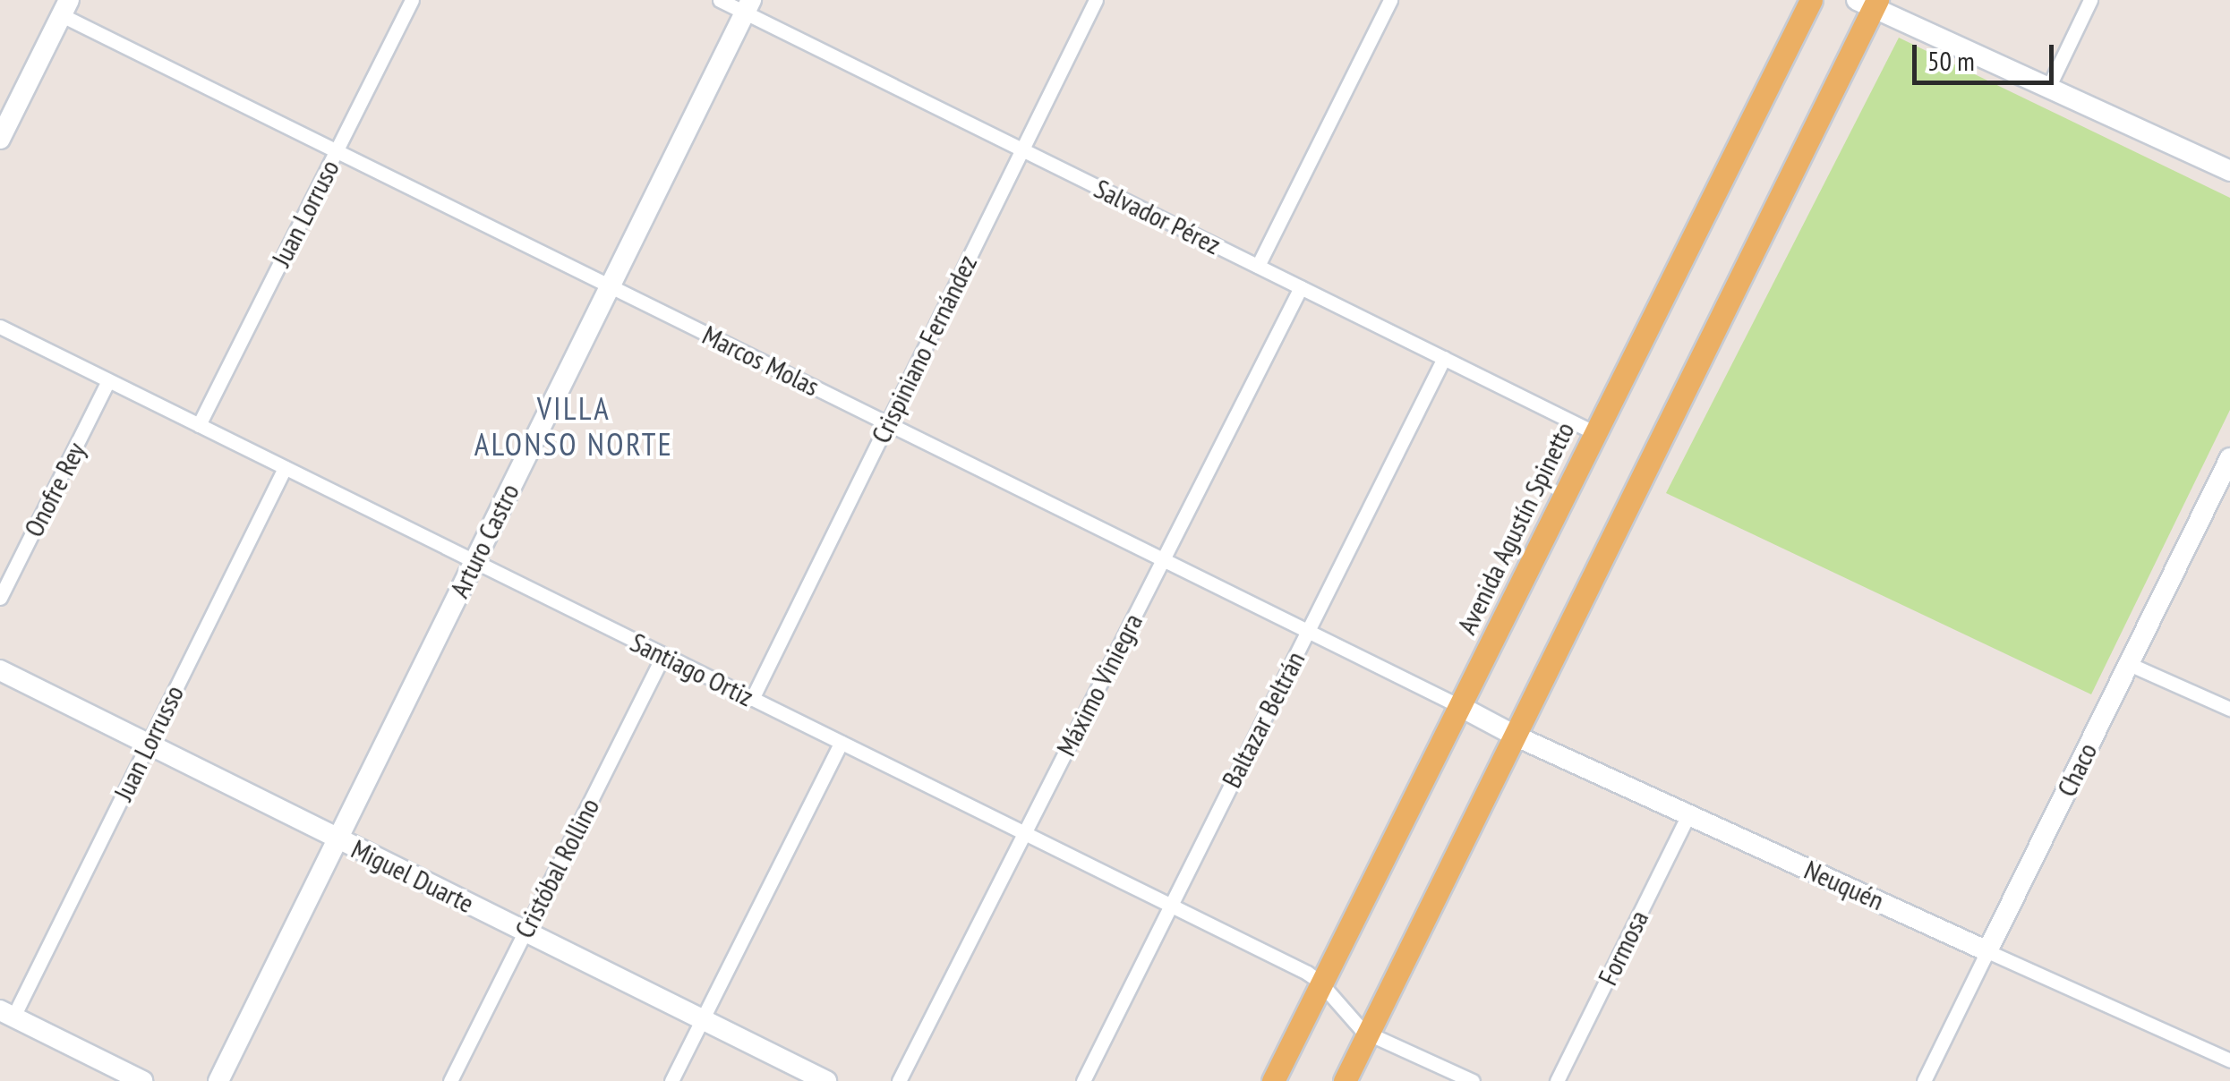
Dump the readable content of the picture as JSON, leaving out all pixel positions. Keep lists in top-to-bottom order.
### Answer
{
  "streets": {
    "main road": ["Avenida Agustín Spinetto"],
    "street": [
      "Juan Lorruso",
      "Salvador Pérez",
      "Crispiniano Fernández",
      "Marcos Molas",
      "Onofre Rey",
      "Arturo Castro",
      "Santiago Ortiz",
      "Máximo Viniegra",
      "Baltazar Beltrán",
      "Juan Lorrusso",
      "Chaco",
      "Cristóbal Rollino",
      "Miguel Duarte",
      "Neuquén",
      "Formosa"
    ]
  },
  "crossings": [
    ["Juan Lorruso", "Marcos Molas"],
    ["Juan Lorruso", "Santiago Ortiz"],
    ["Salvador Pérez", "Crispiniano Fernández"],
    ["Salvador Pérez", "Avenida Agustín Spinetto"],
    ["Salvador Pérez", "Arturo Castro"],
    ["Salvador Pérez", "Máximo Viniegra"],
    ["Salvador Pérez", "Baltazar Beltrán"],
    ["Crispiniano Fernández", "Marcos Molas"],
    ["Crispiniano Fernández", "Santiago Ortiz"],
    ["Marcos Molas", "Avenida Agustín Spinetto"],
    ["Marcos Molas", "Arturo Castro"],
    ["Marcos Molas", "Máximo Viniegra"],
    ["Marcos Molas", "Baltazar Beltrán"],
    ["Marcos Molas", "Neuquén"],
    ["Onofre Rey", "Santiago Ortiz"],
    ["Avenida Agustín Spinetto", "Santiago Ortiz"],
    ["Avenida Agustín Spinetto", "Neuquén"],
    ["Arturo Castro", "Santiago Ortiz"],
    ["Arturo Castro", "Miguel Duarte"],
    ["Santiago Ortiz", "Máximo Viniegra"],
    ["Santiago Ortiz", "Baltazar Beltrán"],
    ["Santiago Ortiz", "Juan Lorrusso"],
    ["Santiago Ortiz", "Cristóbal Rollino"],
    ["Juan Lorrusso", "Miguel Duarte"],
    ["Chaco", "Neuquén"],
    ["Cristóbal Rollino", "Miguel Duarte"],
    ["Neuquén", "Formosa"]
  ],
  "districts": ["VILLA ALONSO NORTE"],
  "scale_bar": "50 m"
}
